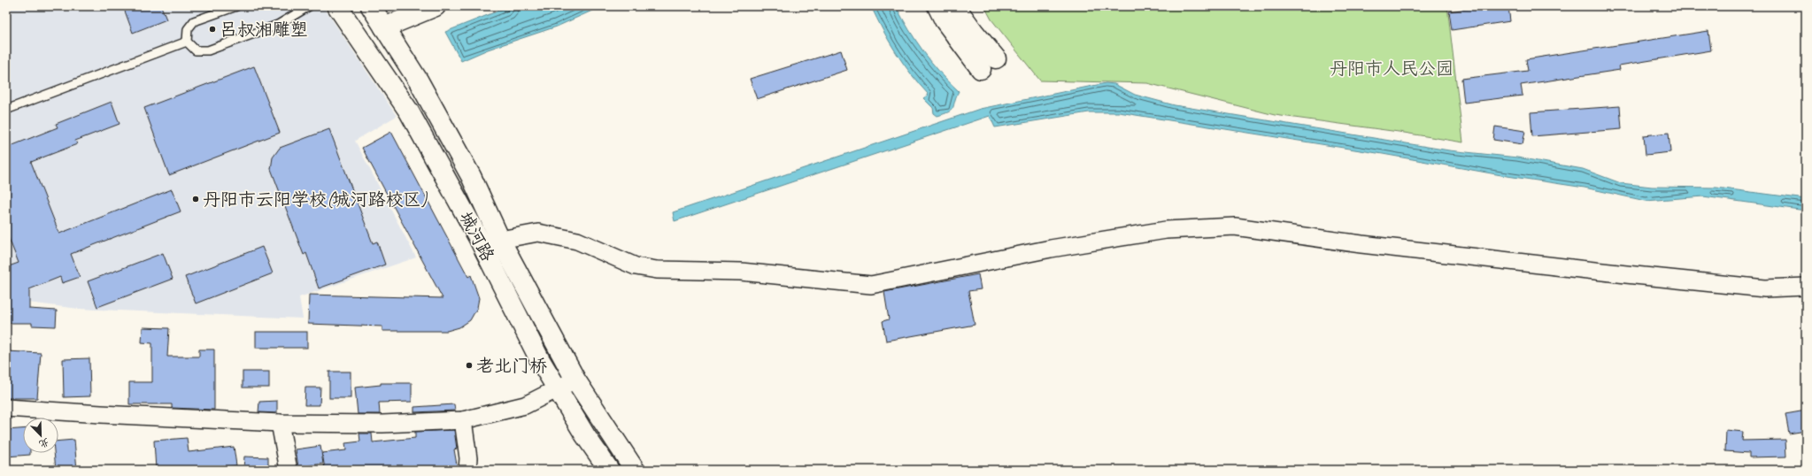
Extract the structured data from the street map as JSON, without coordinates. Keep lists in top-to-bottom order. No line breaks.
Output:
{"streets":{"main road":["城河路"]},"parks":["丹阳市人民公园"],"places":["吕叔湘雕塑","丹阳市云阳学校(城河路校区)","老北门桥"],"north":"bottom right"}
